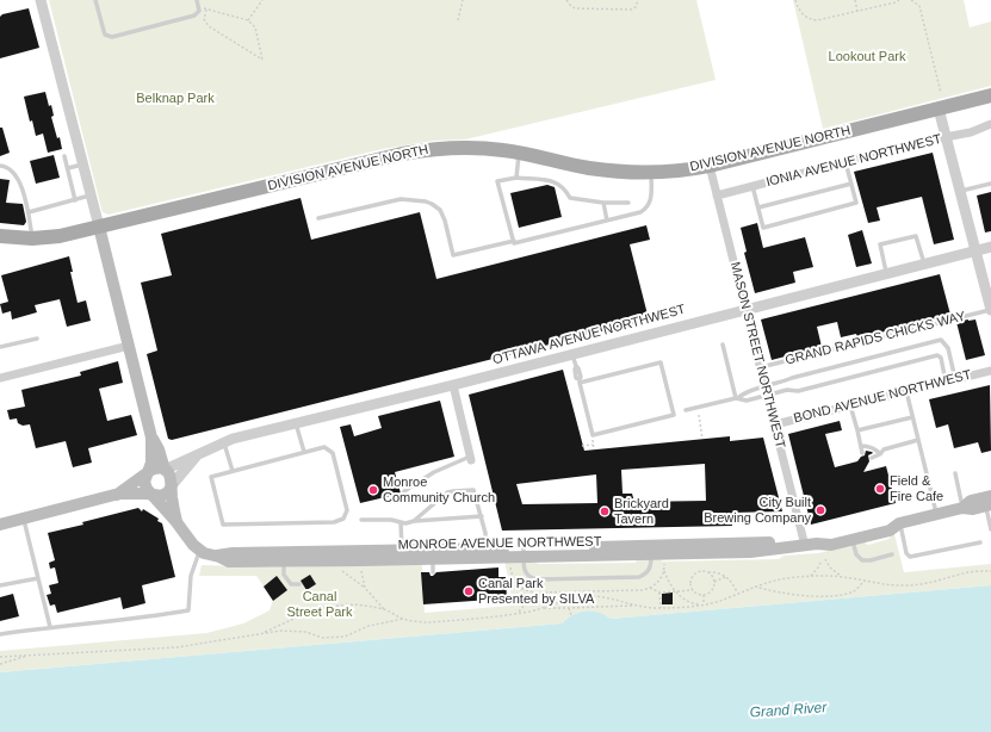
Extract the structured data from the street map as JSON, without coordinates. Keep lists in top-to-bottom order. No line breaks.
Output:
{"streets":{"main road":["DIVISION AVENUE NORTH","OTTAWA AVENUE NORTHWEST","MONROE AVENUE NORTHWEST"],"street":["IONIA AVENUE NORTHWEST","MASON STREET NORTHWEST","BOND AVENUE NORTHWEST"],"lane":["GRAND RAPIDS CHICKS WAY"]},"crossings":[["DIVISION AVENUE NORTH","MASON STREET NORTHWEST"],["IONIA AVENUE NORTHWEST","MASON STREET NORTHWEST"],["OTTAWA AVENUE NORTHWEST","MASON STREET NORTHWEST"],["GRAND RAPIDS CHICKS WAY","MASON STREET NORTHWEST"],["MASON STREET NORTHWEST","BOND AVENUE NORTHWEST"],["MASON STREET NORTHWEST","MONROE AVENUE NORTHWEST"]],"water":["Grand River"],"parks":["Lookout Park","Belknap Park","Canal Street Park"],"places":["Field & Fire Cafe","Monroe Community Church","City Built Brewing Company","Brickyard Tavern","Canal Park Presented by SILVA"]}
